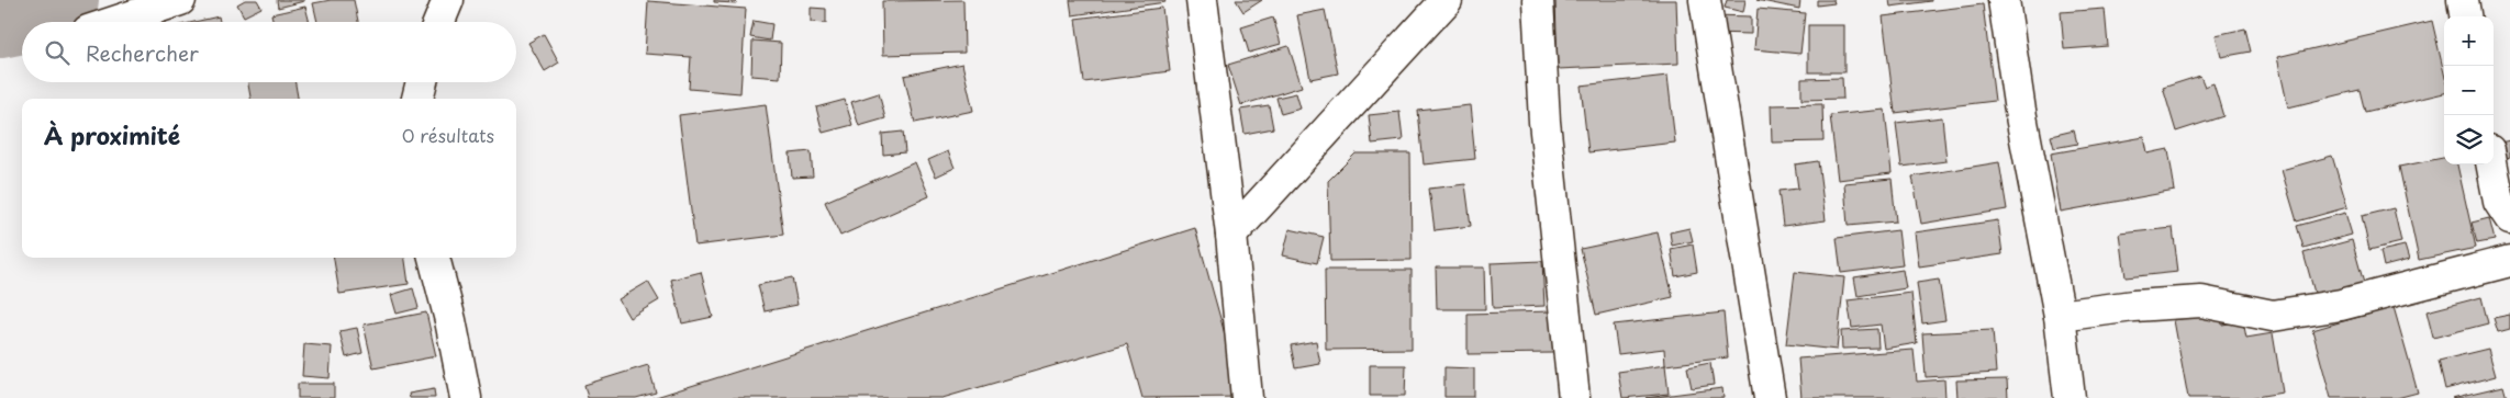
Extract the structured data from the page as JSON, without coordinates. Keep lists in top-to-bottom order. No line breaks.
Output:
{"page":{"map_buttons":["+","−"],"search":"Rechercher","heading":["À proximité","0 résultats"]}}
